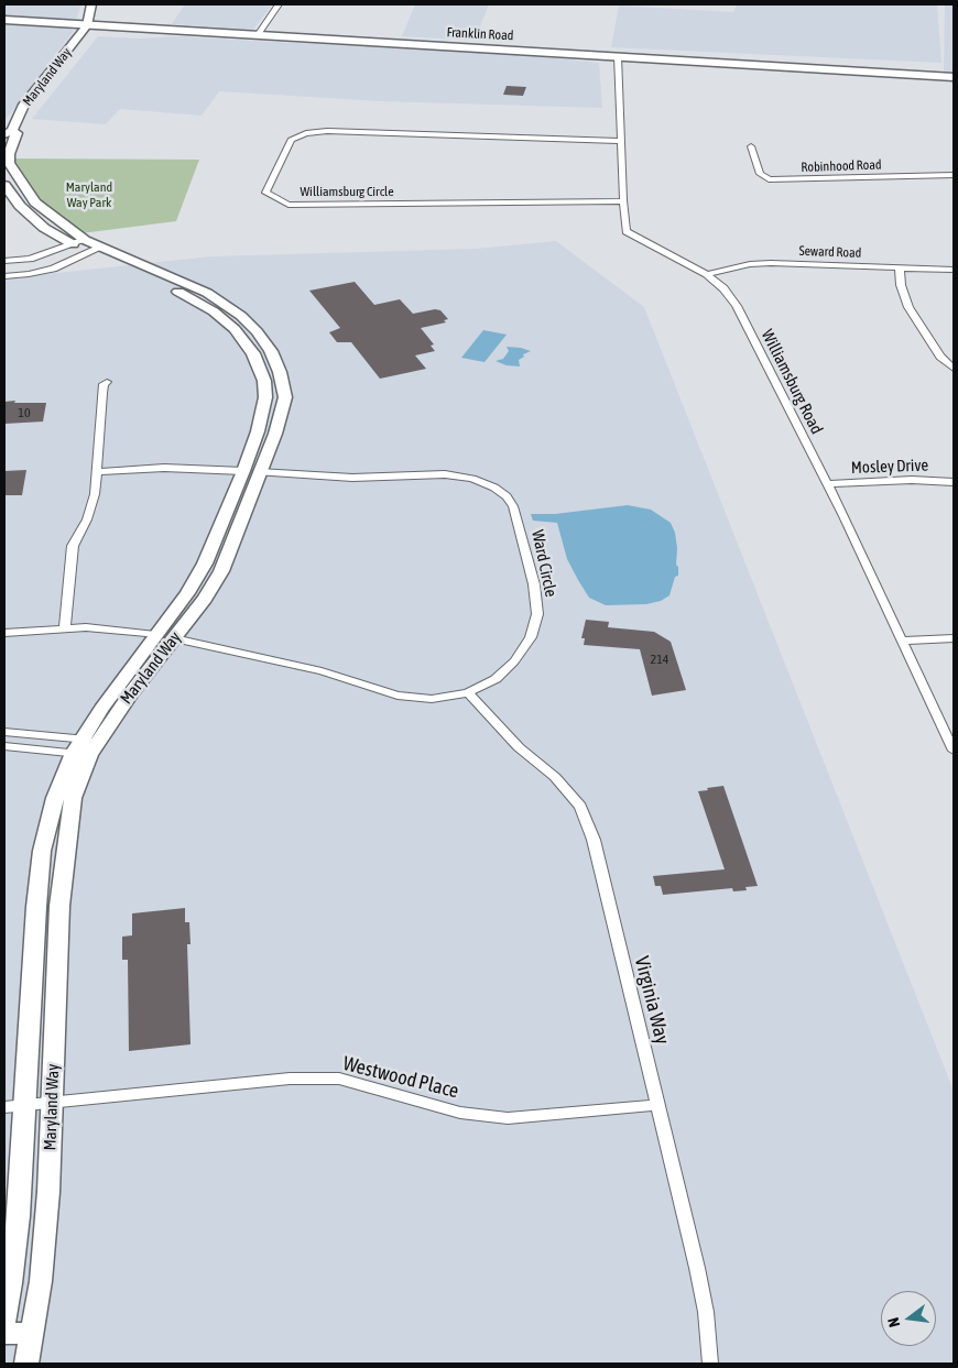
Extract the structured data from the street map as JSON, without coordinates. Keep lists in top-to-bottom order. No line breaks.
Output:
{"streets":{"main road":["Franklin Road","Maryland Way"],"street":["Robinhood Road","Williamsburg Circle","Seward Road","Williamsburg Road","Mosley Drive","Ward Circle","Virginia Way","Westwood Place"]},"crossings":[["Franklin Road","Maryland Way"],["Franklin Road","Williamsburg Road"],["Maryland Way","Ward Circle"],["Maryland Way","Westwood Place"],["Williamsburg Circle","Williamsburg Road"],["Seward Road","Williamsburg Road"],["Williamsburg Road","Mosley Drive"],["Ward Circle","Virginia Way"],["Virginia Way","Westwood Place"]],"parks":["Maryland Way Park"],"house_numbers":["10","214"],"north":"left"}
